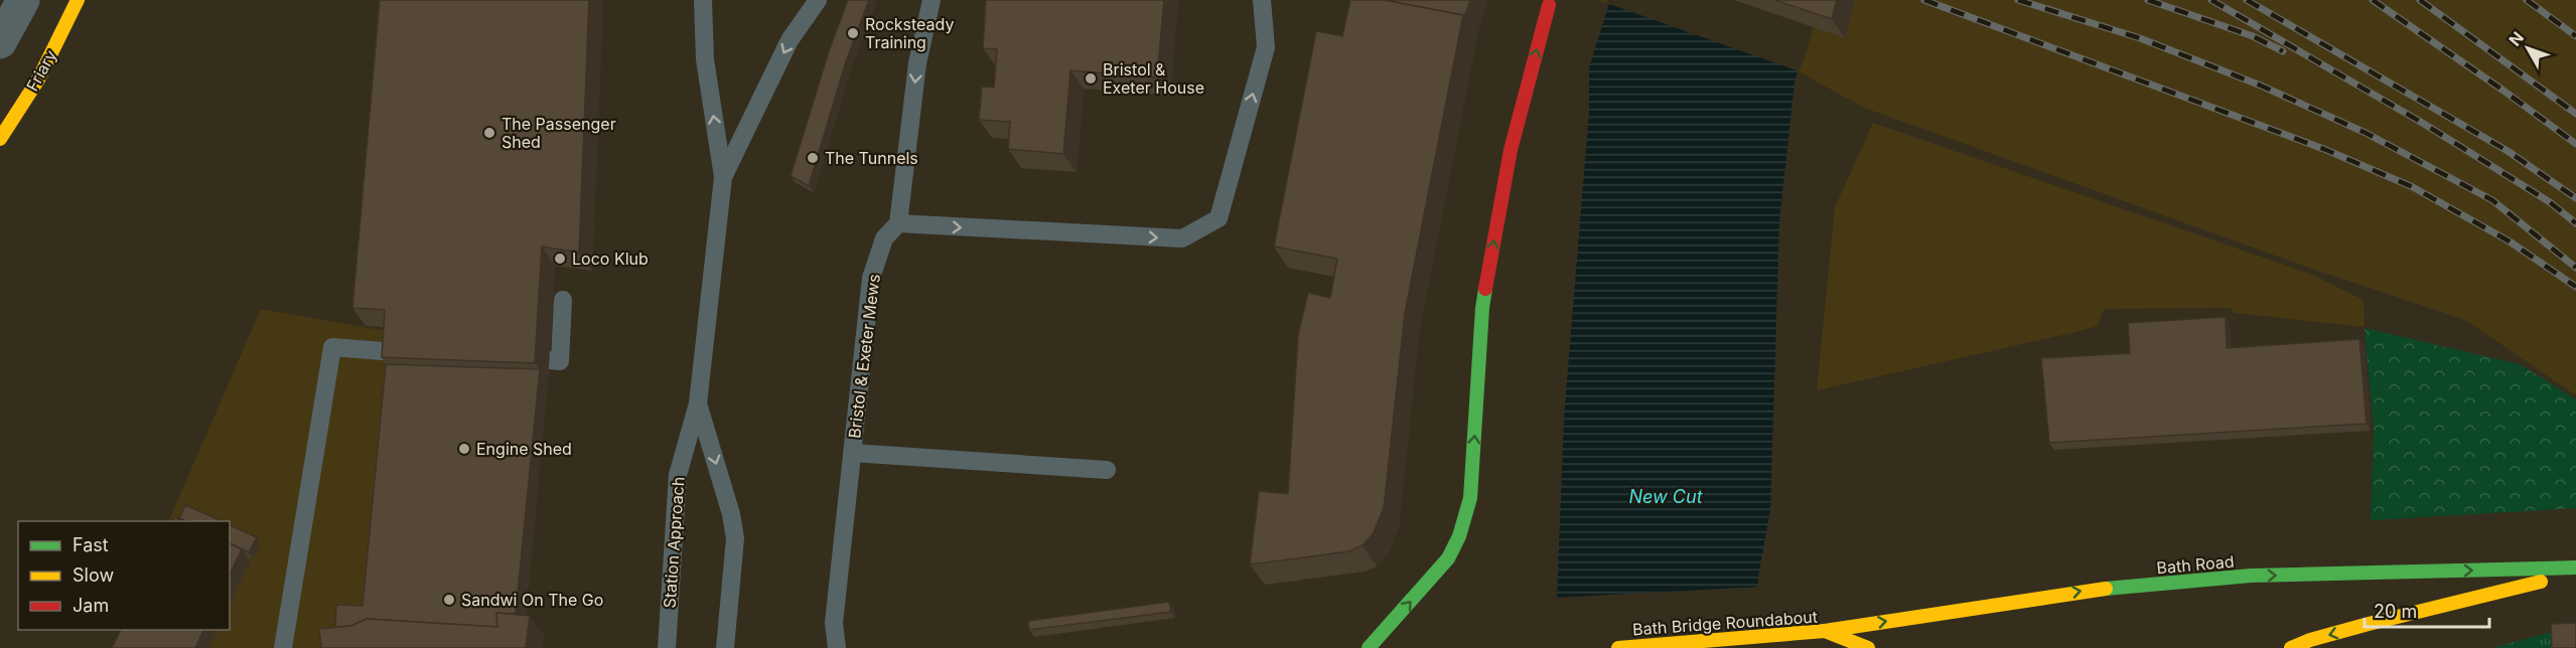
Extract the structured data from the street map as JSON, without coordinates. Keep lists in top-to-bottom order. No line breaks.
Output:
{"streets":{"main road":["Friary","Bath Road","Bath Bridge Roundabout"],"lane":["Bristol & Exeter Mews","Station Approach"]},"crossings":[["Bath Road","Bath Bridge Roundabout"]],"water":["New Cut"],"places":["Rocksteady Training","Bristol & Exeter House","The Passenger Shed","The Tunnels","Loco Klub","Engine Shed","Sandwi On The Go"],"legend":["Fast","Slow","Jam"],"scale_bar":"20 m","north":"top left"}
